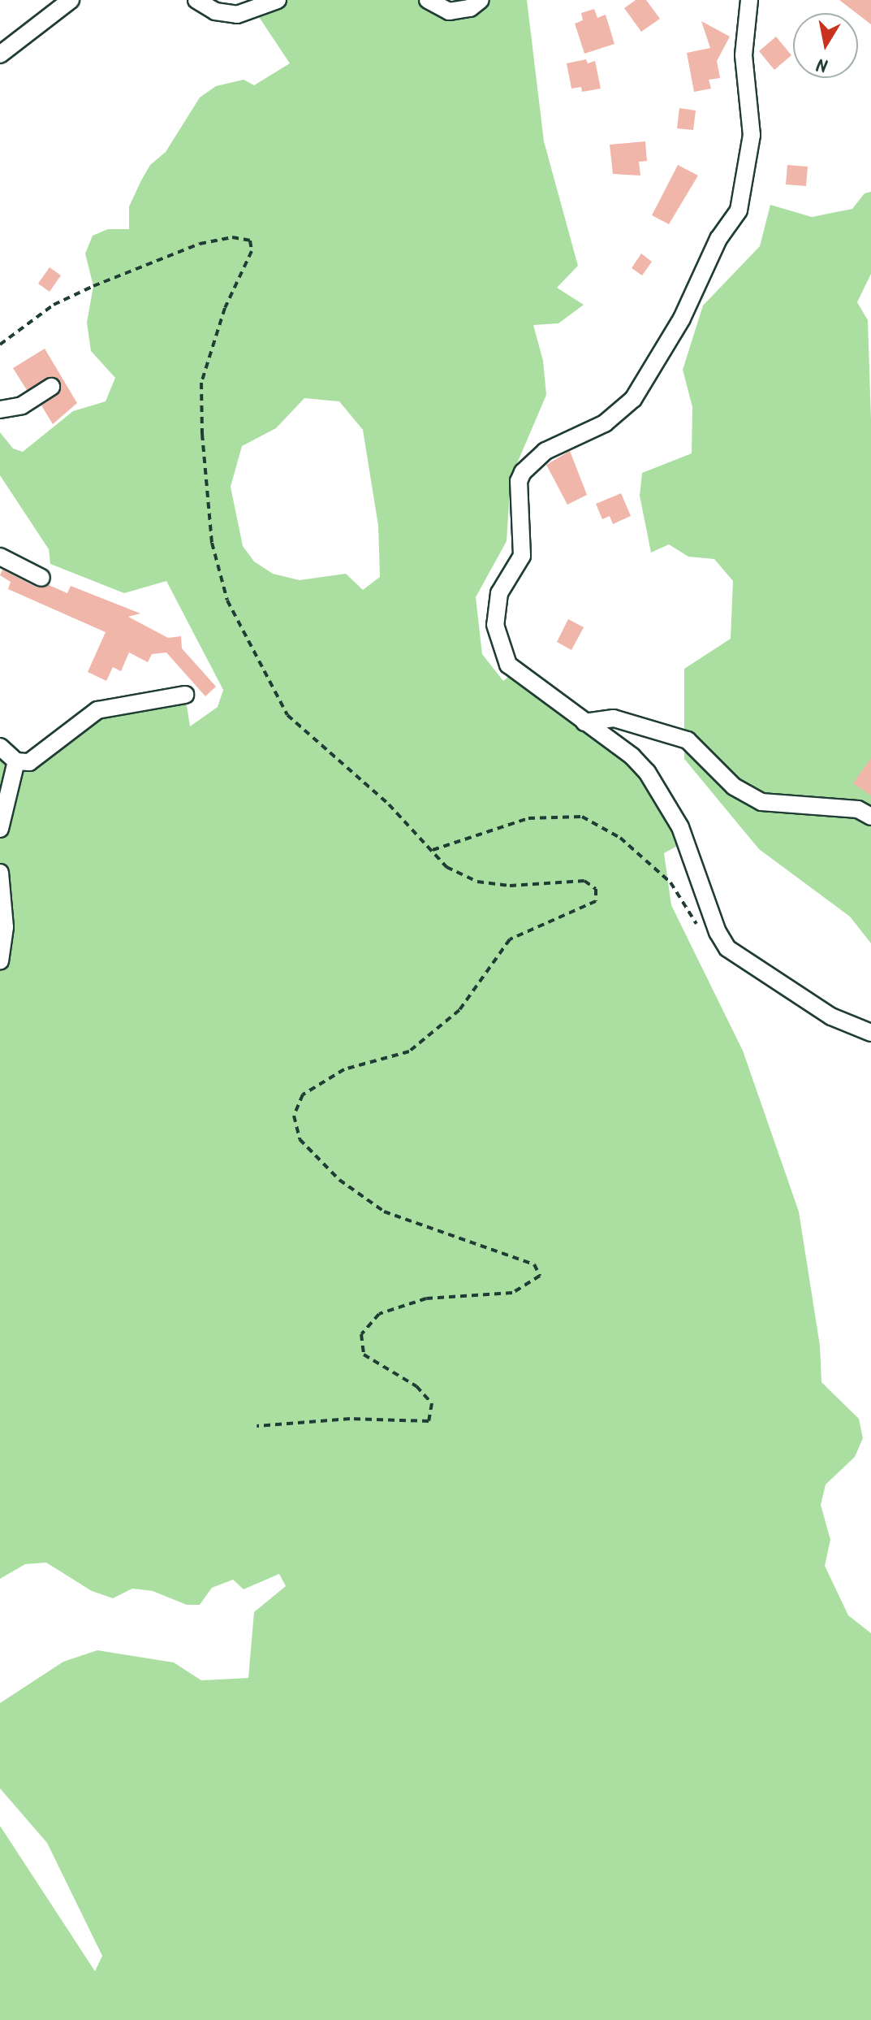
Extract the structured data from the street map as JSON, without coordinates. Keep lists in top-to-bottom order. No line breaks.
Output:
{"north":"bottom"}
